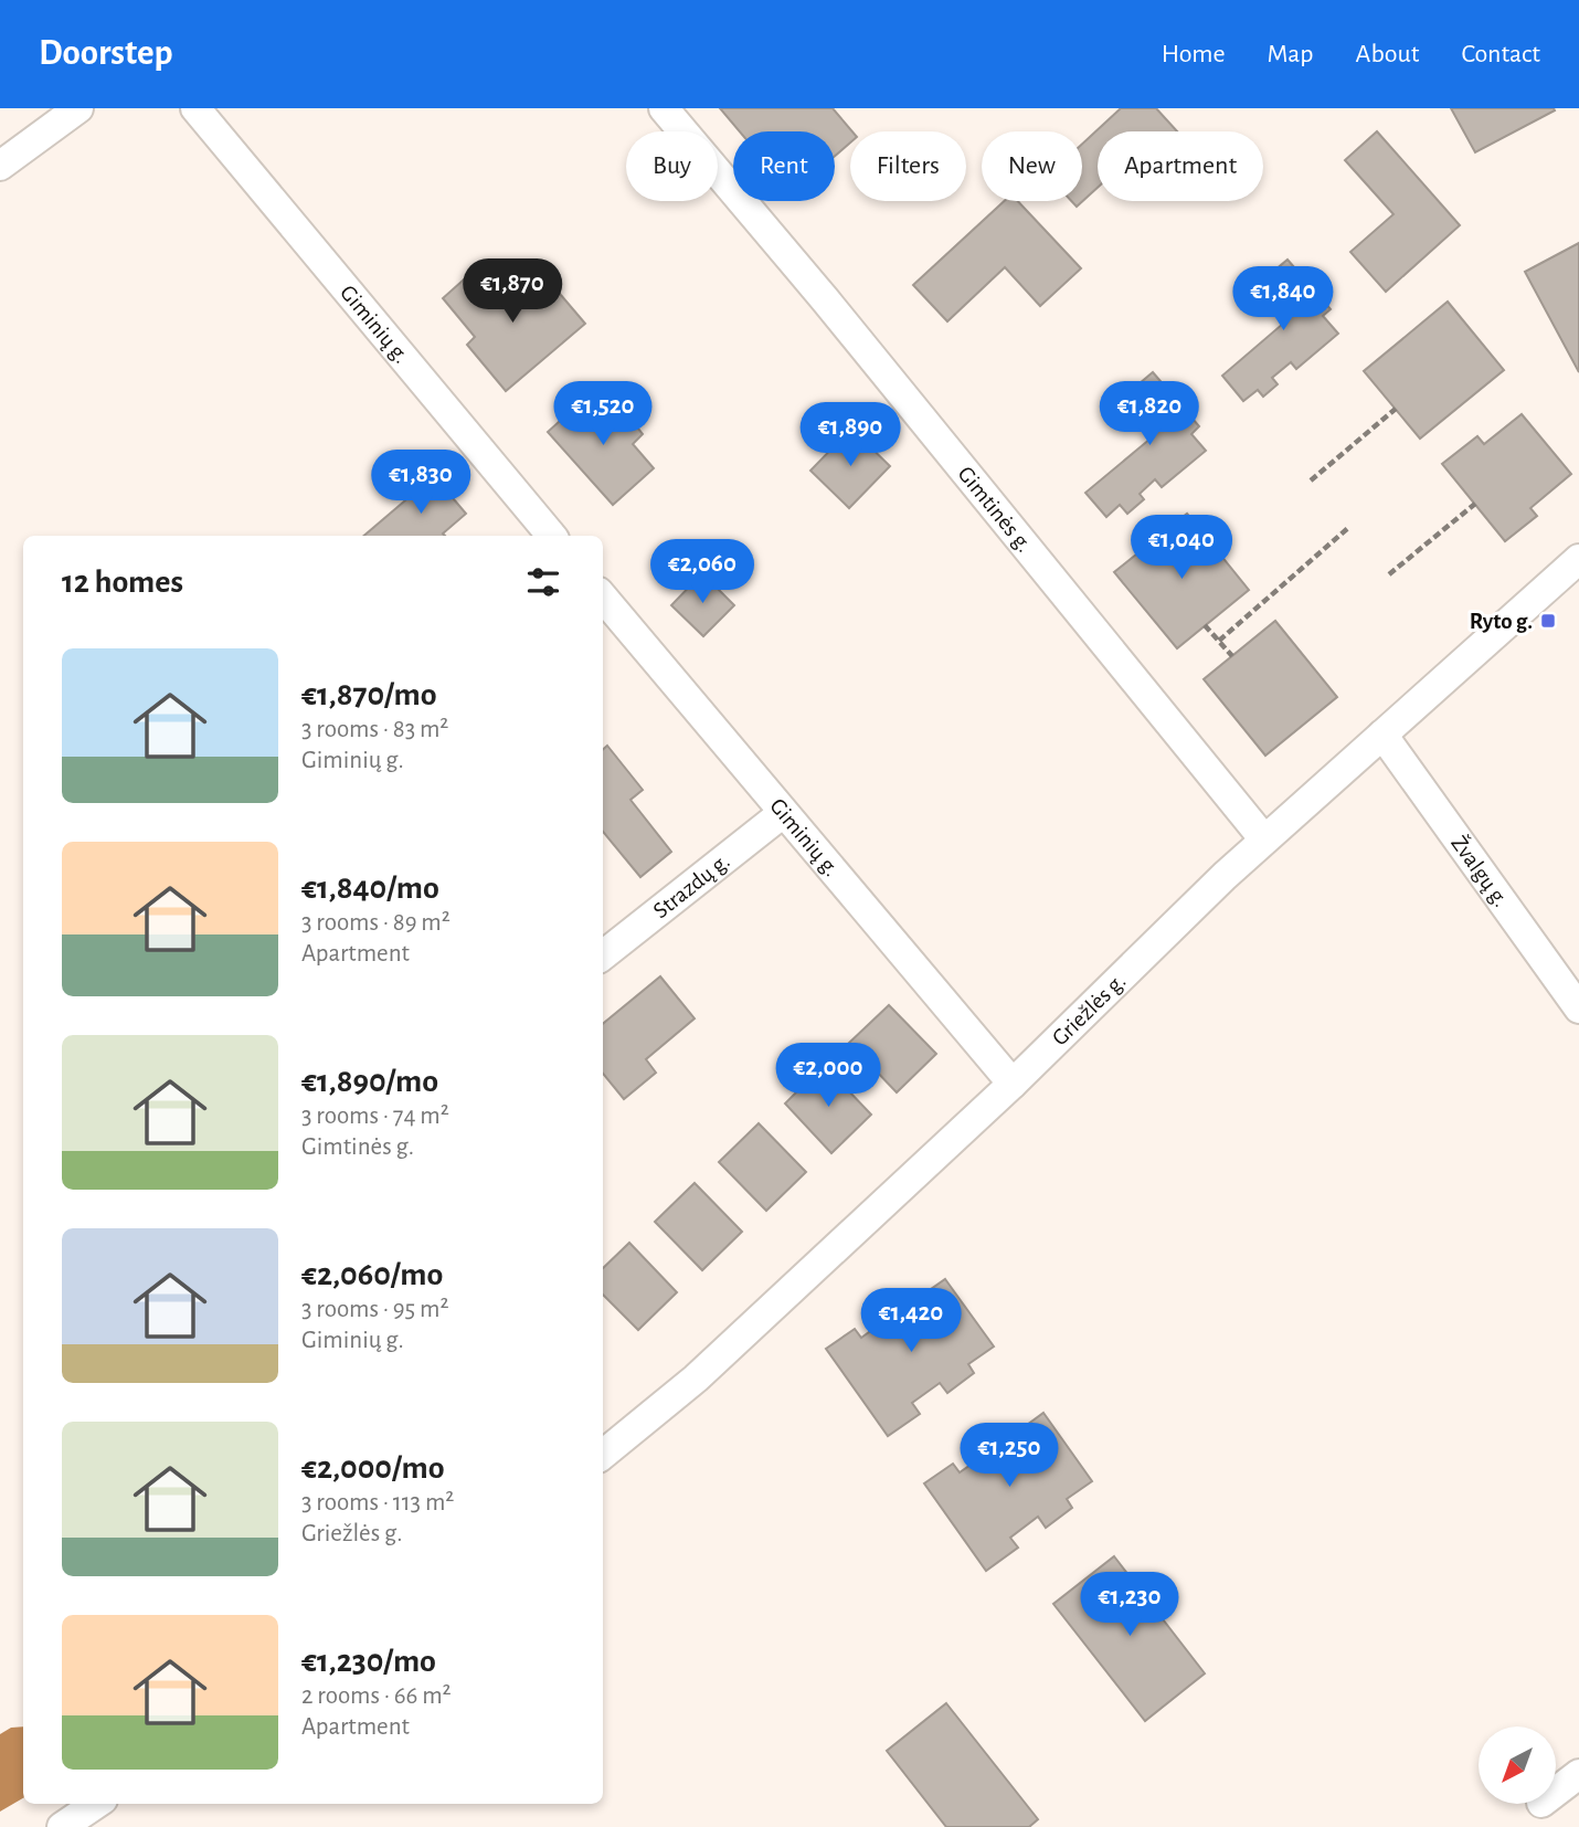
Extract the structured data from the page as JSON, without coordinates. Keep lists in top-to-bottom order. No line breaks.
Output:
{"streets":{"street":["Giminių g.","Gimtinės g.","Žvalgų g.","Strazdų g.","Griežlės g."]},"crossings":[["Giminių g.","Strazdų g."],["Giminių g.","Griežlės g."],["Gimtinės g.","Griežlės g."],["Žvalgų g.","Griežlės g."]],"places":{"transit":["Ryto g."]},"north":"bottom left","page":{"header":"Doorstep","nav":["Home","Map","About","Contact"],"chip":["Buy","Rent","Filters","New","Apartment"],"price":["€1,870","€1,840","€1,520","€1,820","€1,890","€1,830","€1,040","€2,060","€2,000","€1,420","€1,250","€1,230"],"heading":"12 homes","list":[{"name":"€1,870/mo","note":"3 rooms · 83 m² · Giminių g."},{"name":"€1,840/mo","note":"3 rooms · 89 m² · Apartment"},{"name":"€1,890/mo","note":"3 rooms · 74 m² · Gimtinės g."},{"name":"€2,060/mo","note":"3 rooms · 95 m² · Giminių g."},{"name":"€2,000/mo","note":"3 rooms · 113 m² · Griežlės g."},{"name":"€1,230/mo","note":"2 rooms · 66 m² · Apartment"}]}}
